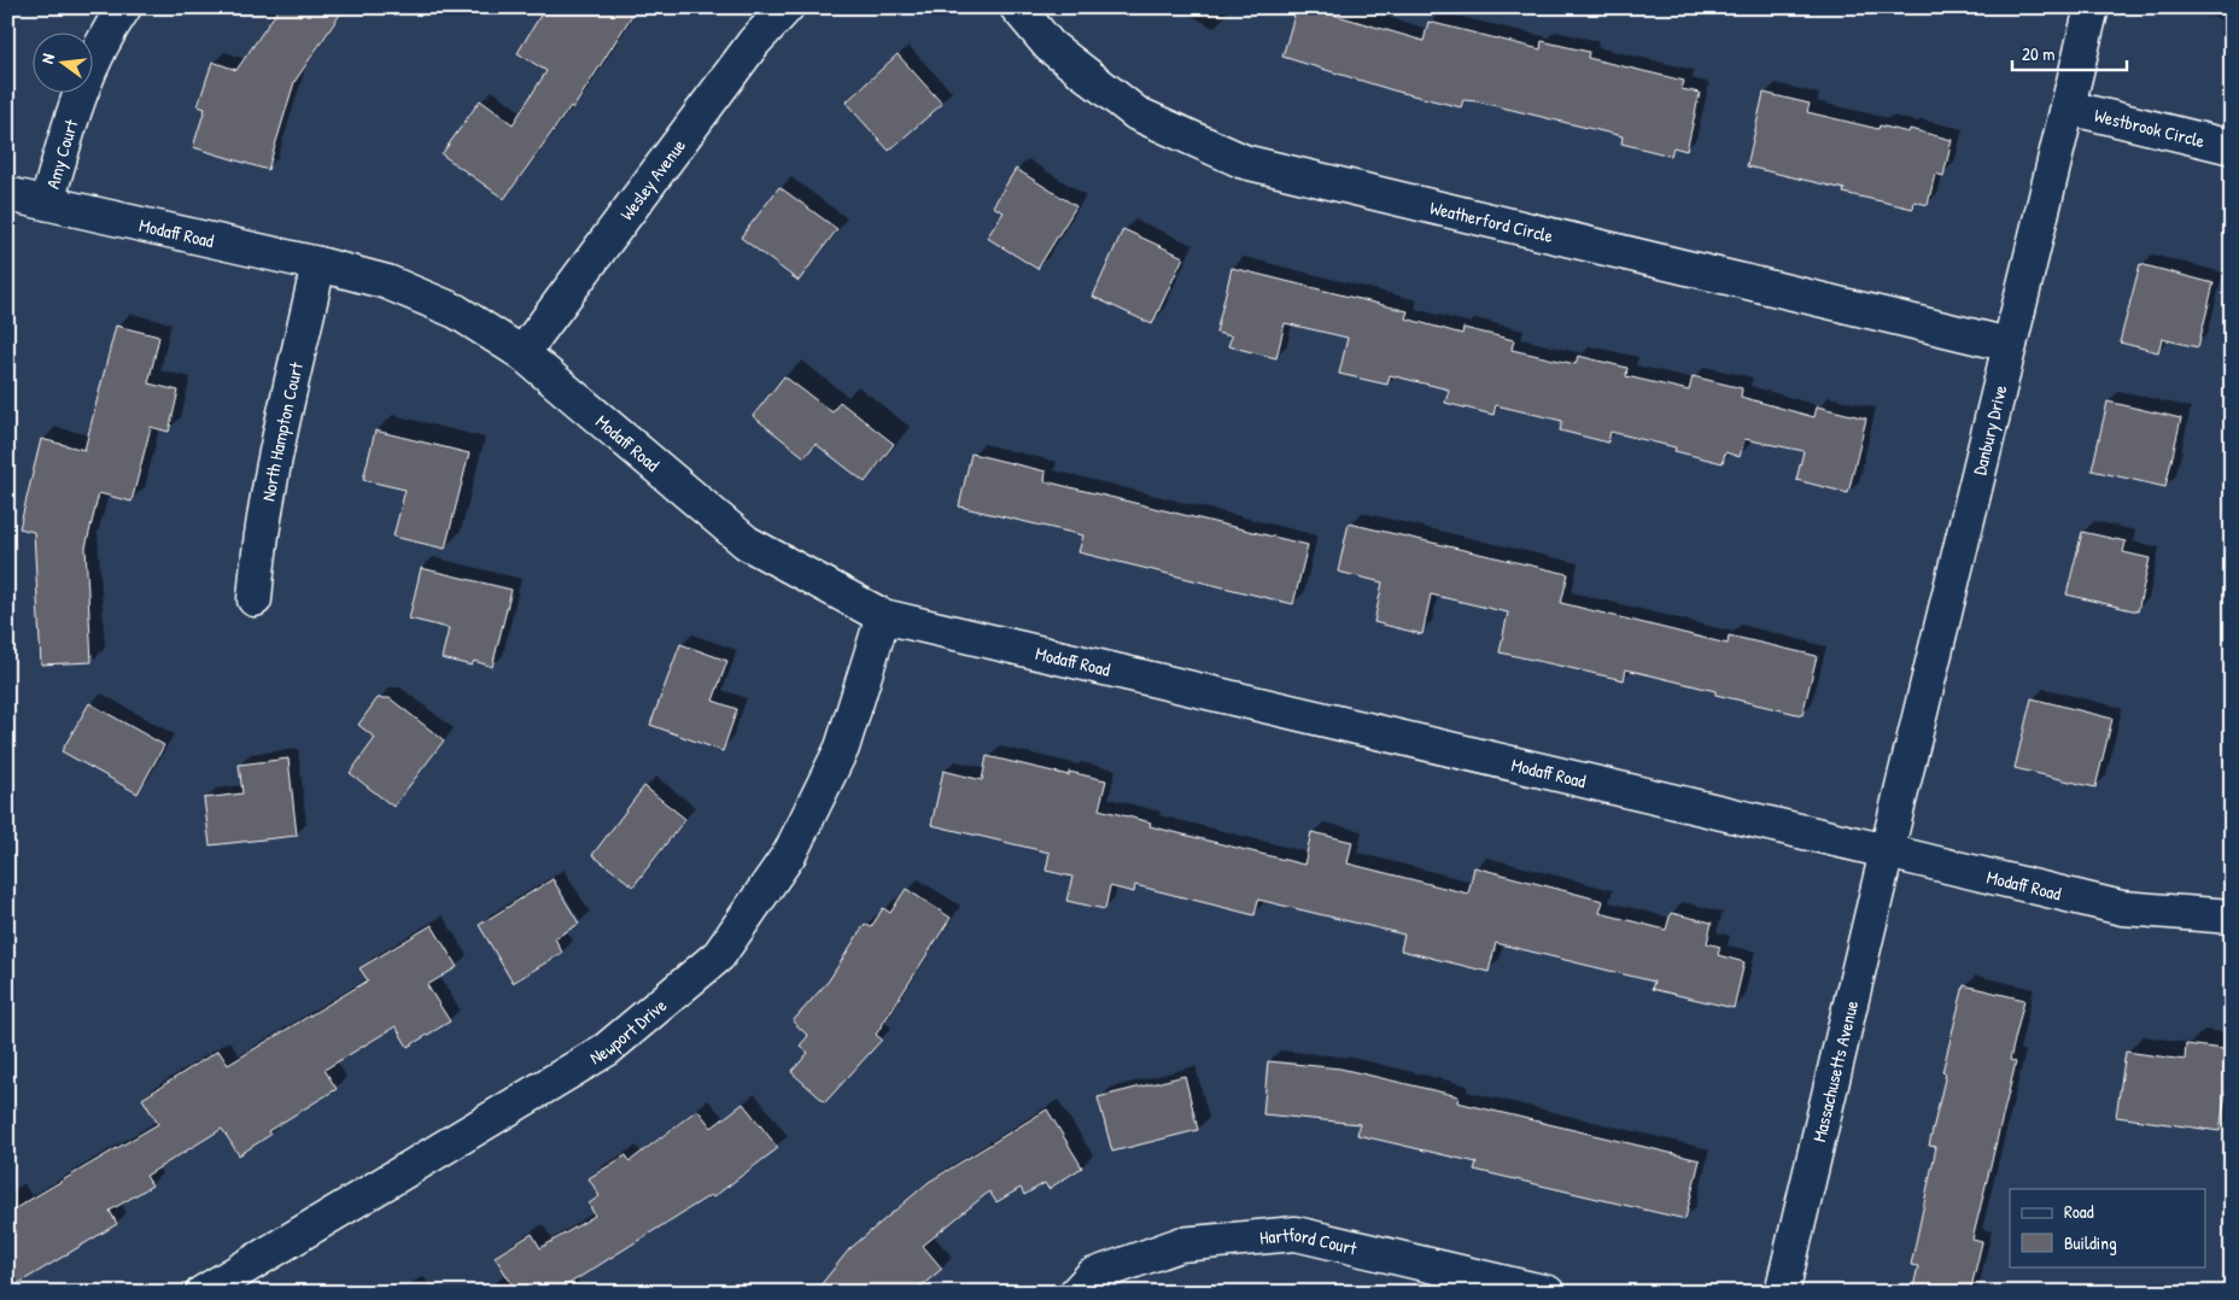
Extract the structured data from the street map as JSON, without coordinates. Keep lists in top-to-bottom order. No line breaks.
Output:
{"streets":{"street":["Westbrook Circle","Amy Court","Wesley Avenue","Weatherford Circle","Modaff Road","Danbury Drive","North Hampton Court","Newport Drive","Massachusetts Avenue","Hartford Court"]},"crossings":[["Westbrook Circle","Danbury Drive"],["Amy Court","Modaff Road"],["Wesley Avenue","Modaff Road"],["Weatherford Circle","Danbury Drive"],["Modaff Road","Danbury Drive"],["Modaff Road","North Hampton Court"],["Modaff Road","Newport Drive"],["Modaff Road","Massachusetts Avenue"],["Danbury Drive","Massachusetts Avenue"]],"legend":["Road","Building"],"scale_bar":"20 m","north":"left"}
